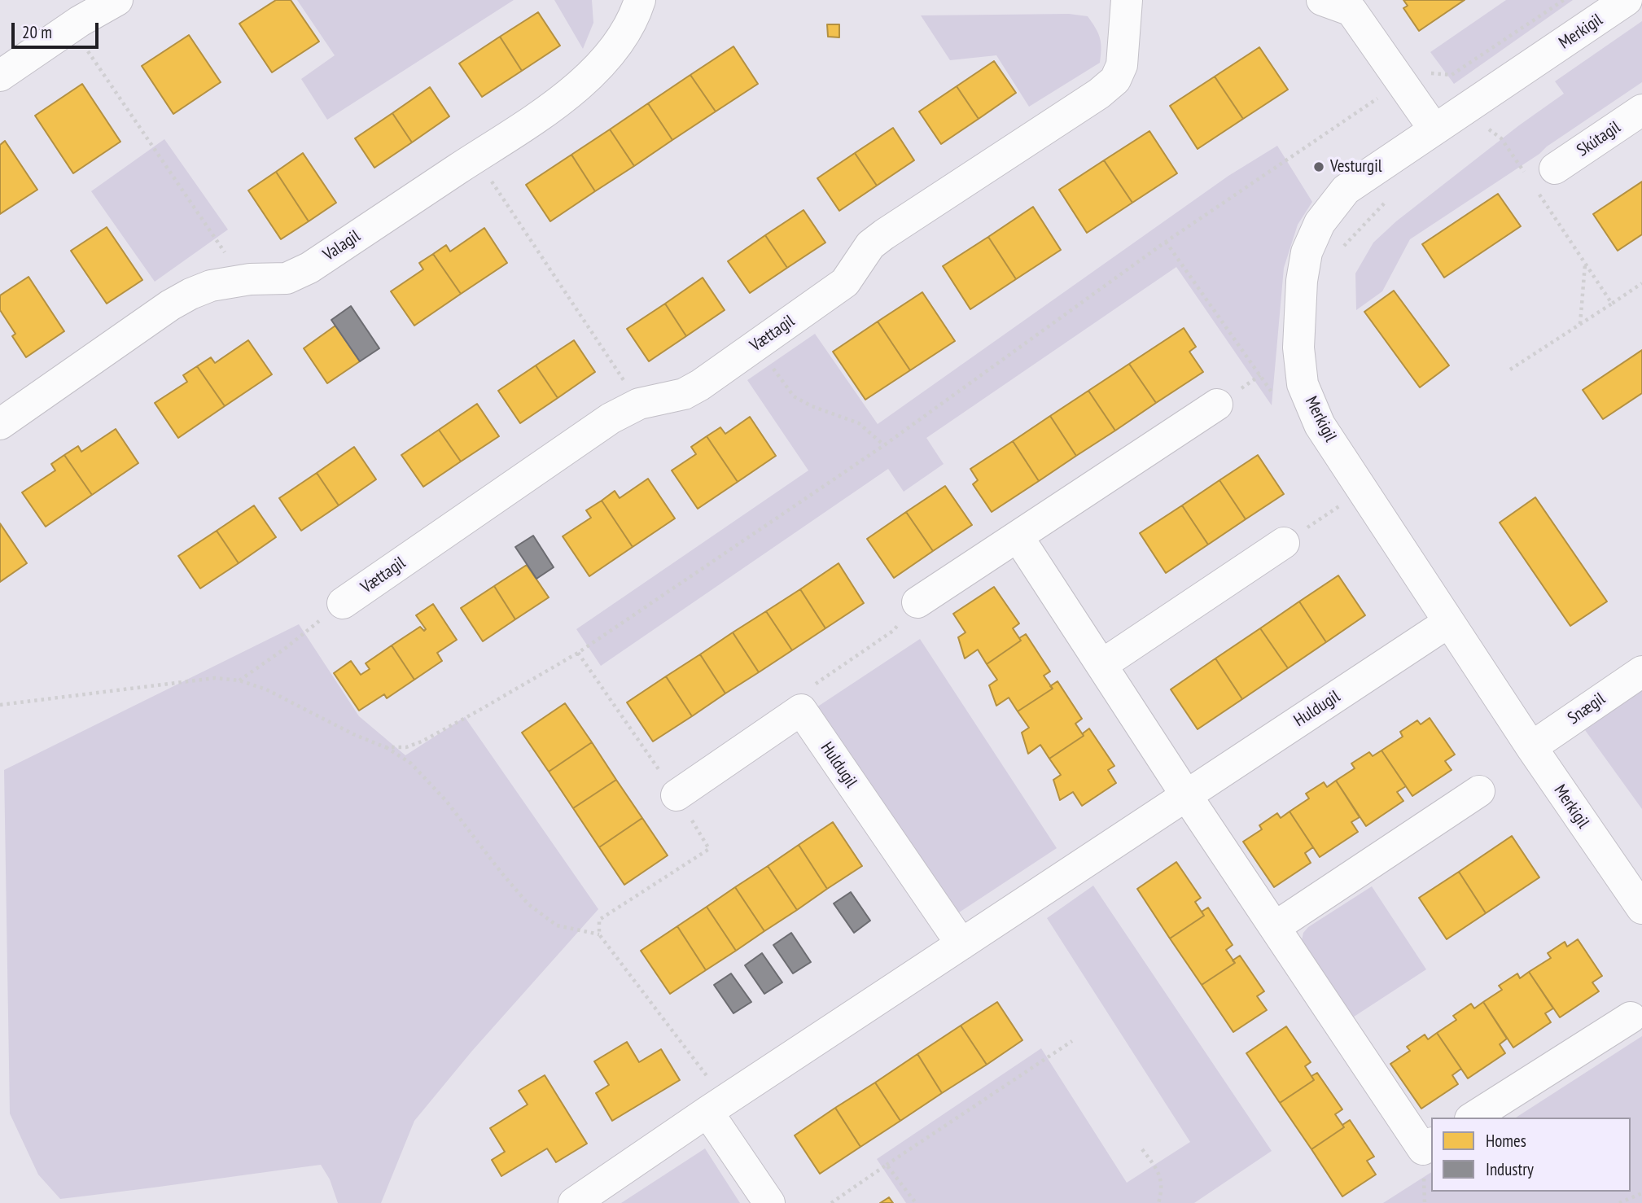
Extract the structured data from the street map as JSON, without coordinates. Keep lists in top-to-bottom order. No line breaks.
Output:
{"streets":{"street":["Merkigil","Skútagil","Valagil","Vættagil","Huldugil","Snægil"]},"crossings":[["Merkigil","Huldugil"],["Merkigil","Snægil"]],"places":["Vesturgil"],"legend":["Homes","Industry"],"scale_bar":"20 m"}
